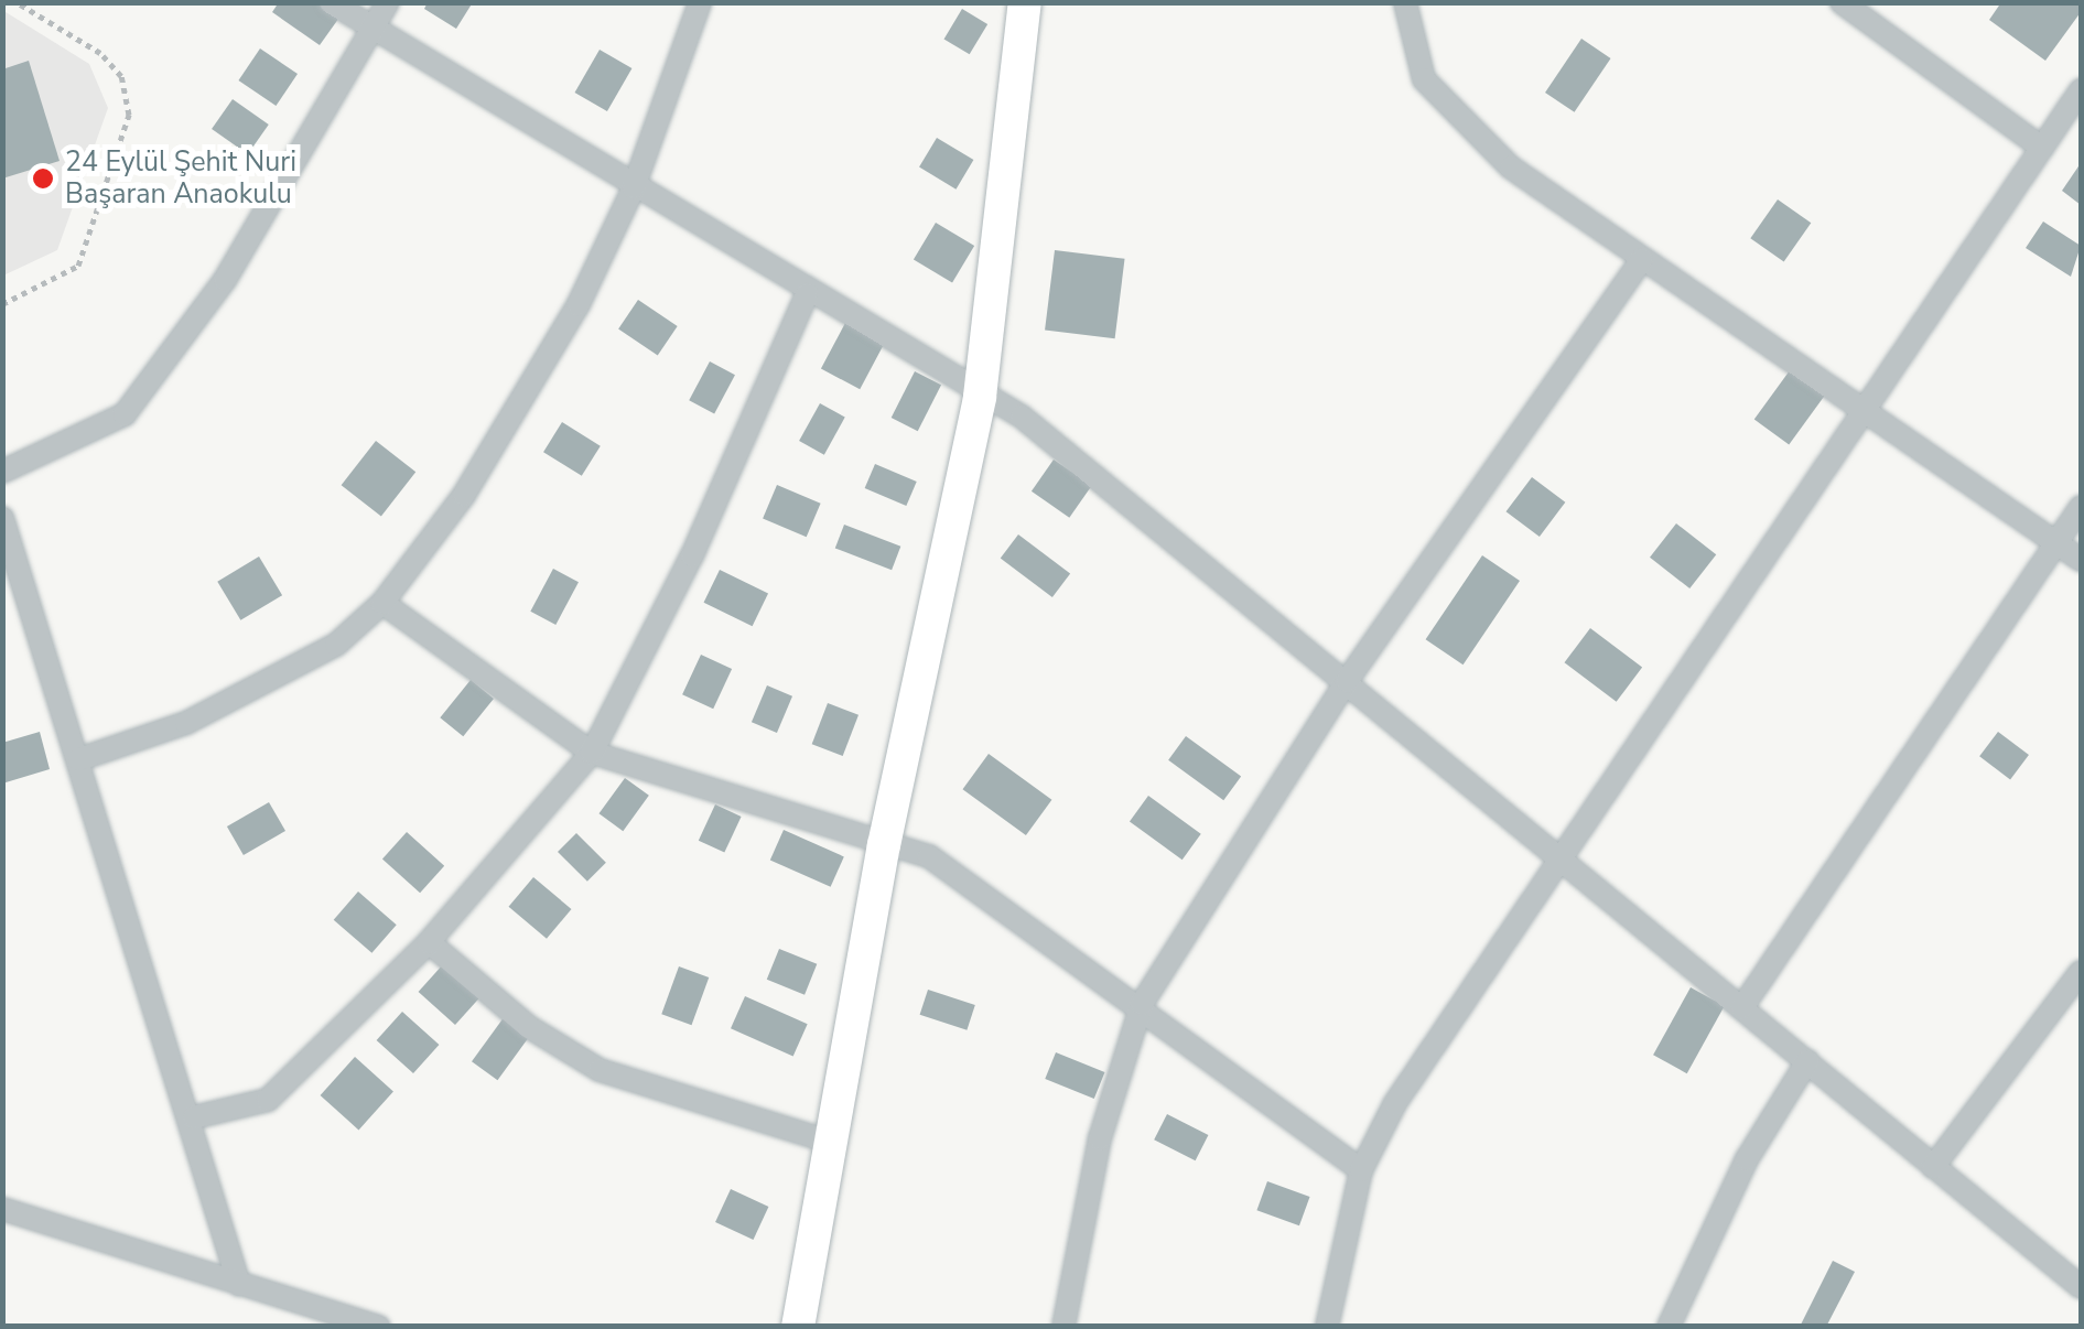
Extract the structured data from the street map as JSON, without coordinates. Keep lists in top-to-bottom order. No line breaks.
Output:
{"places":["24 Eylül Şehit Nuri Başaran Anaokulu"]}
